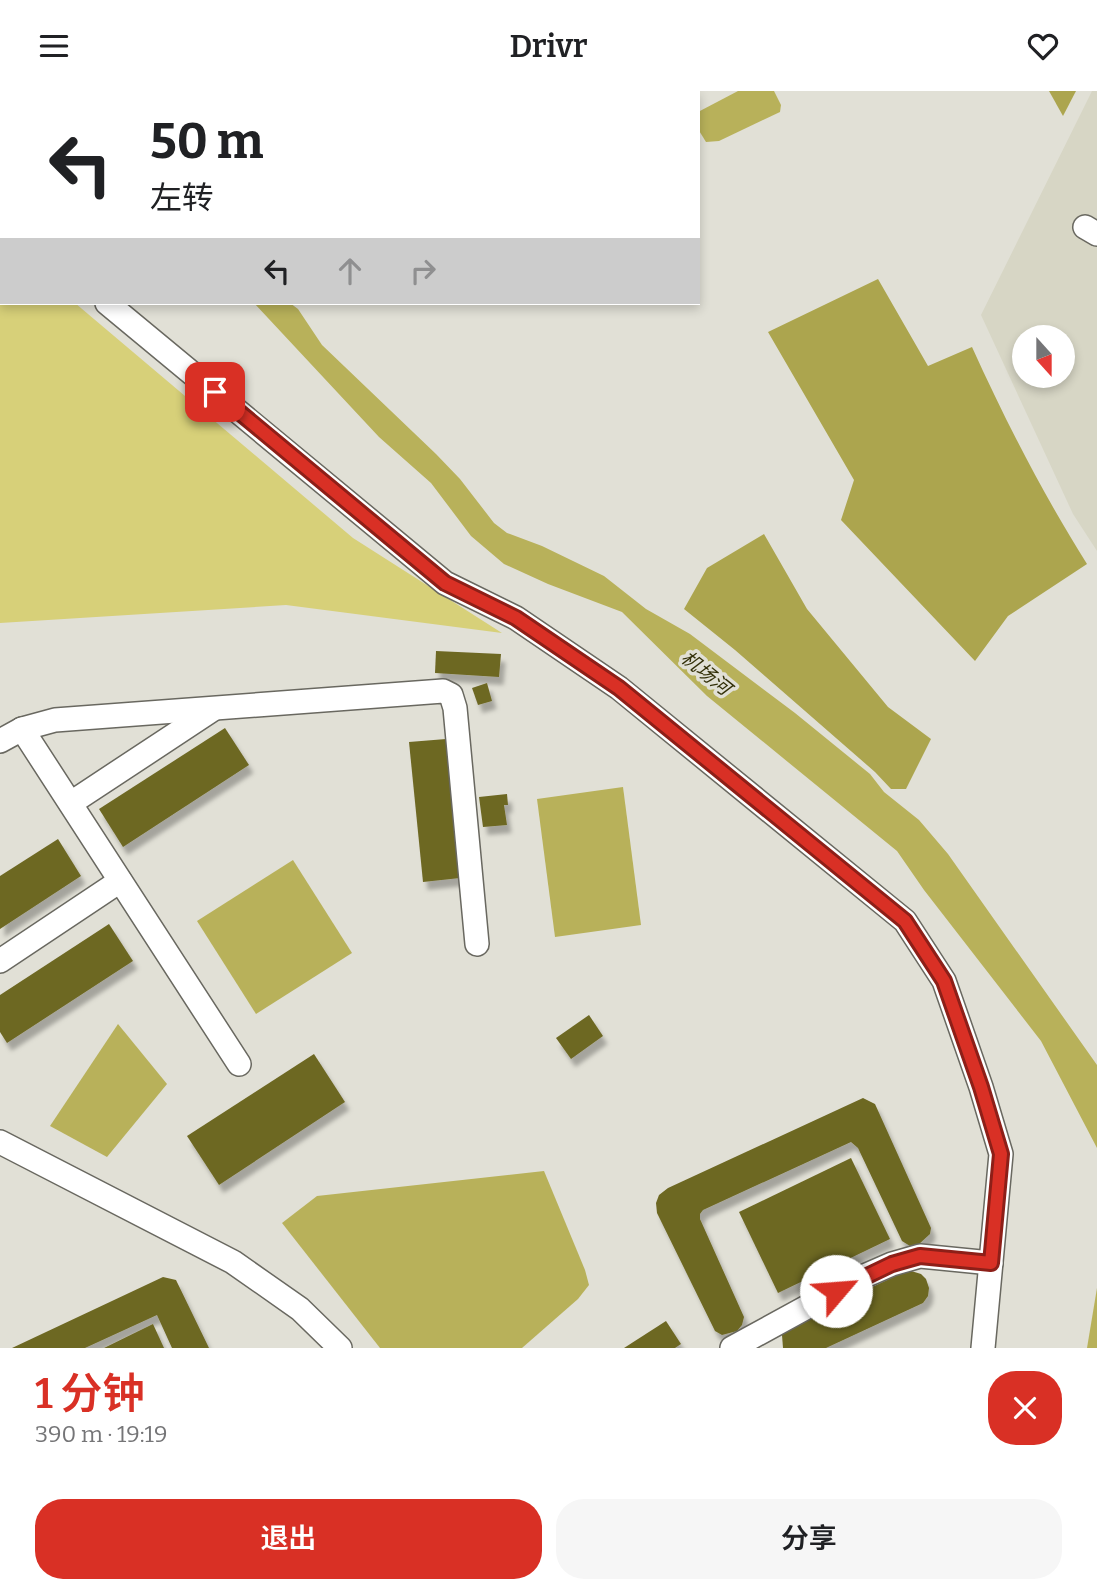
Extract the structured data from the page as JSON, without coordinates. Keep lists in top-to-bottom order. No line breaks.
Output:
{"water":["机场河"],"north":"bottom","page":{"header":"Drivr","turn":["50 m","左转"],"heading":["1 分钟","390 m · 19:19"],"buttons":["退出","分享"]}}
